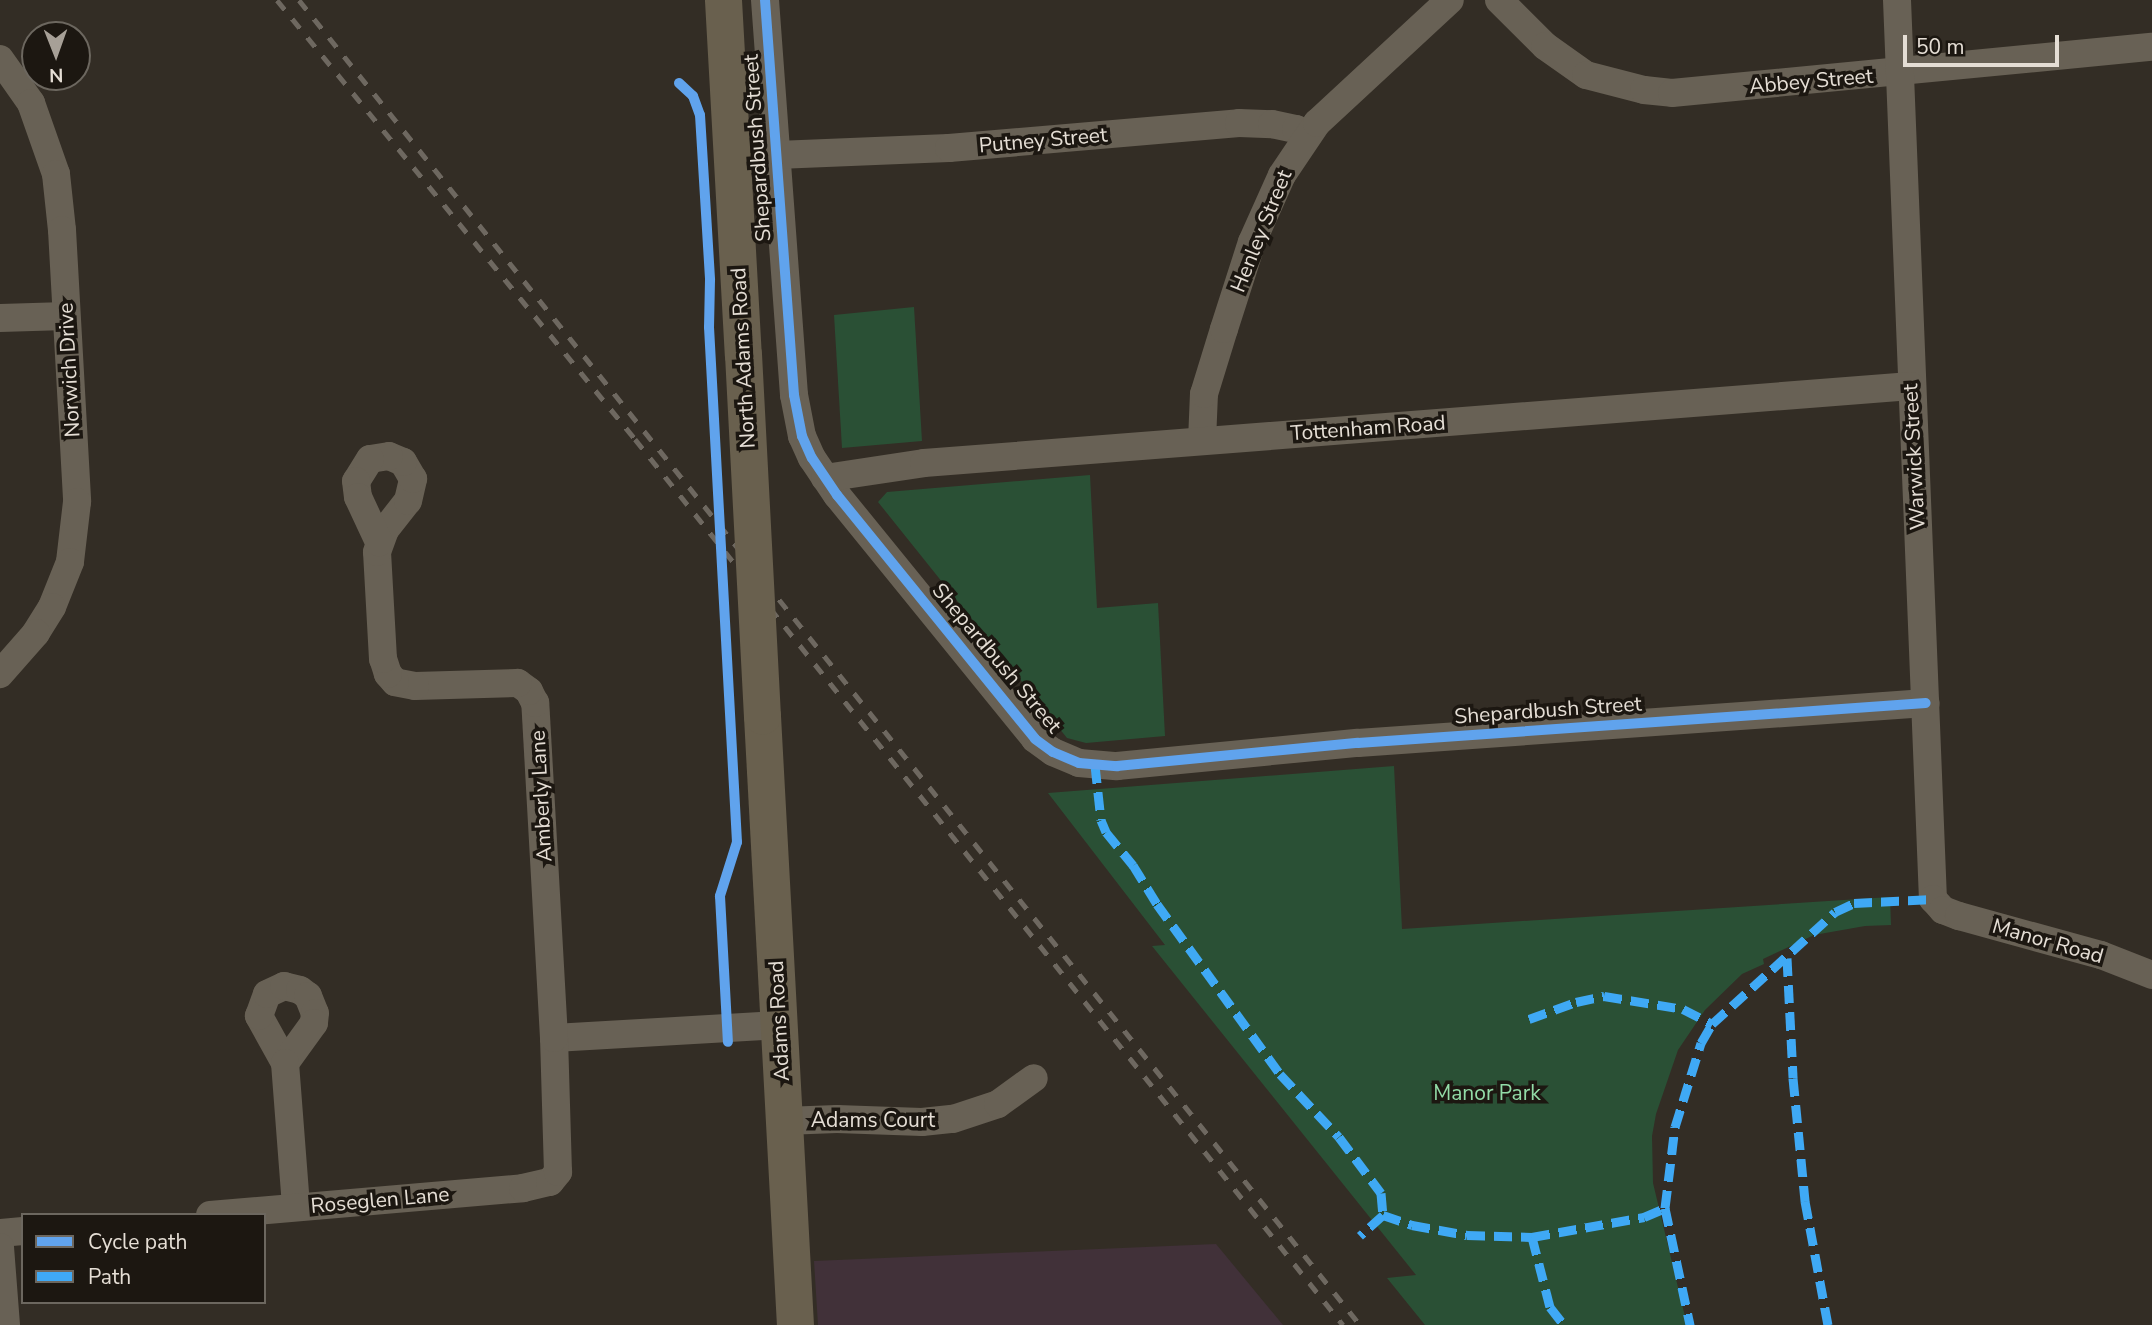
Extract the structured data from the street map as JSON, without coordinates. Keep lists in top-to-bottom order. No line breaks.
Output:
{"streets":{"main road":["North Adams Road","Adams Road"],"street":["Abbey Street","Putney Street","Shepardbush Street","Henley Street","Norwich Drive","Tottenham Road","Warwick Street","Amberly Lane","Manor Road","Adams Court","Roseglen Lane"]},"crossings":[["Abbey Street","Warwick Street"],["Putney Street","Shepardbush Street"],["Putney Street","Henley Street"],["Shepardbush Street","Tottenham Road"],["Shepardbush Street","Warwick Street"],["Henley Street","Tottenham Road"],["North Adams Road","Adams Road"],["Tottenham Road","Warwick Street"],["Warwick Street","Manor Road"],["Amberly Lane","Roseglen Lane"],["Adams Road","Adams Court"]],"parks":["Manor Park"],"legend":["Cycle path","Path"],"scale_bar":"50 m","north":"bottom"}
